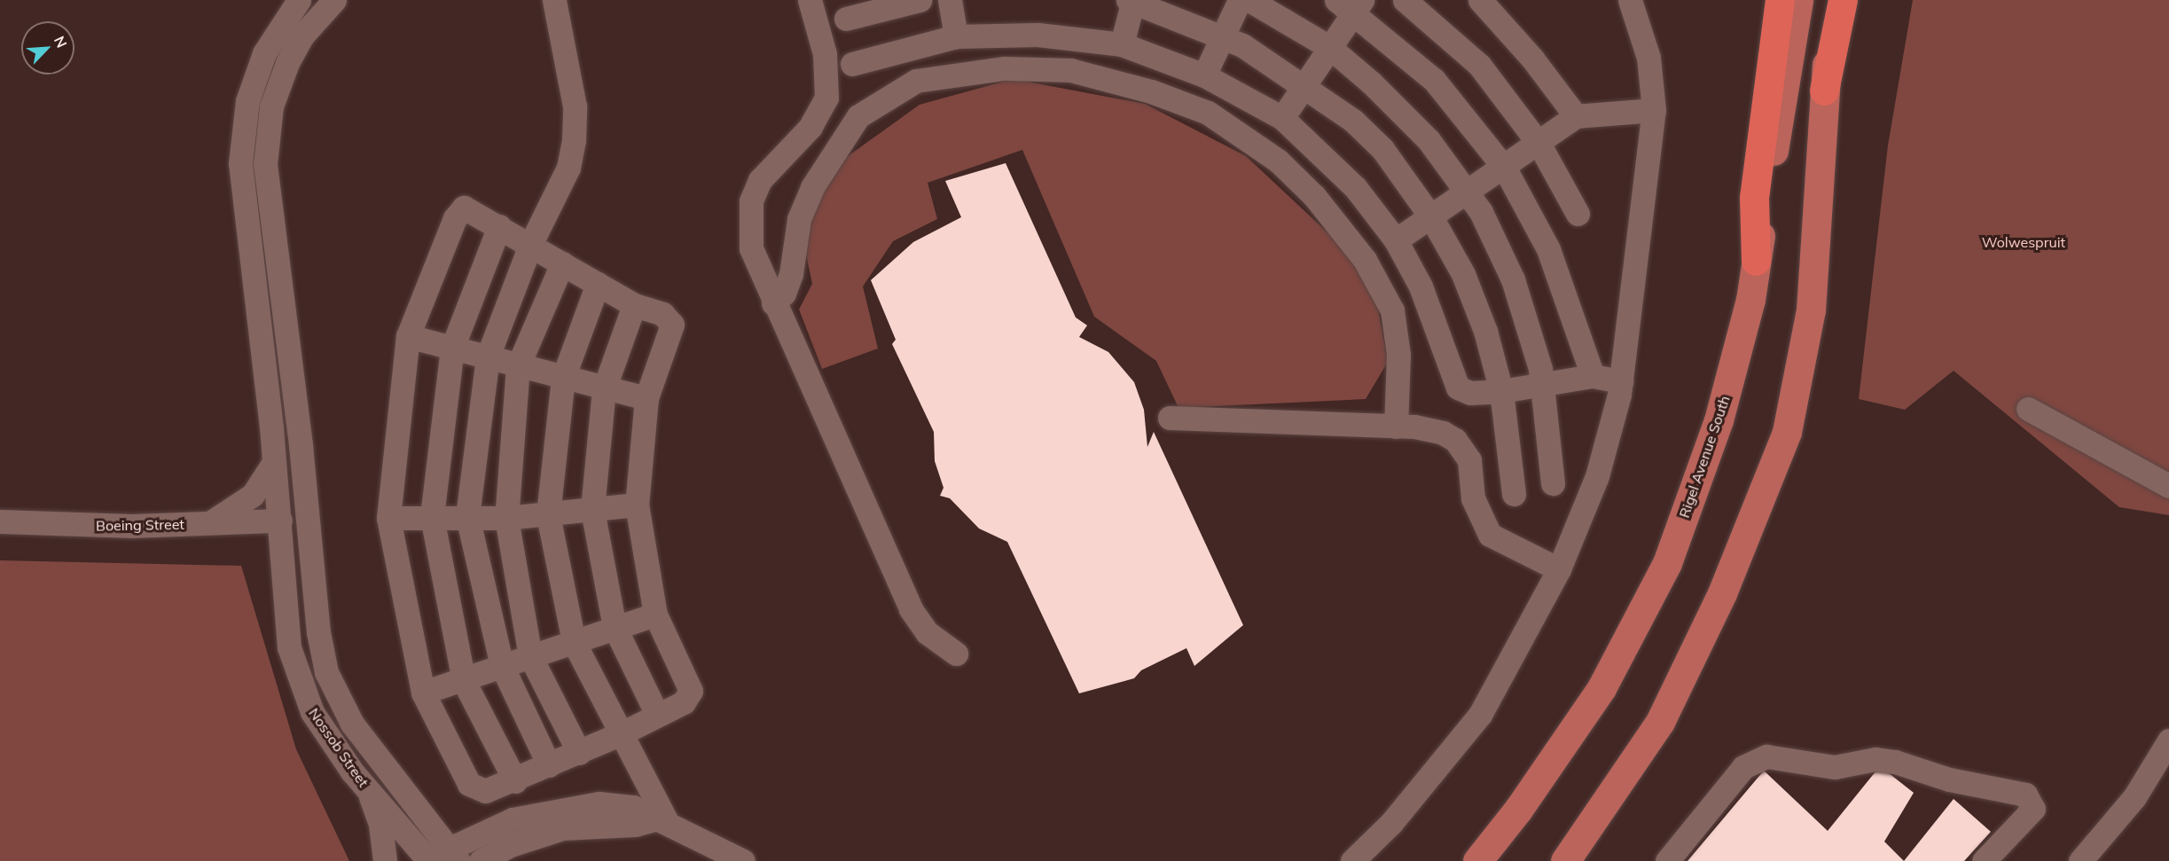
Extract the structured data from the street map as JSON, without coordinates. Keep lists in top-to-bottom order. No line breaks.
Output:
{"streets":{"main road":["Rigel Avenue South"],"street":["Boeing Street","Nossob Street"]},"crossings":[["Boeing Street","Nossob Street"]],"parks":["Wolwespruit"],"north":"top right"}
